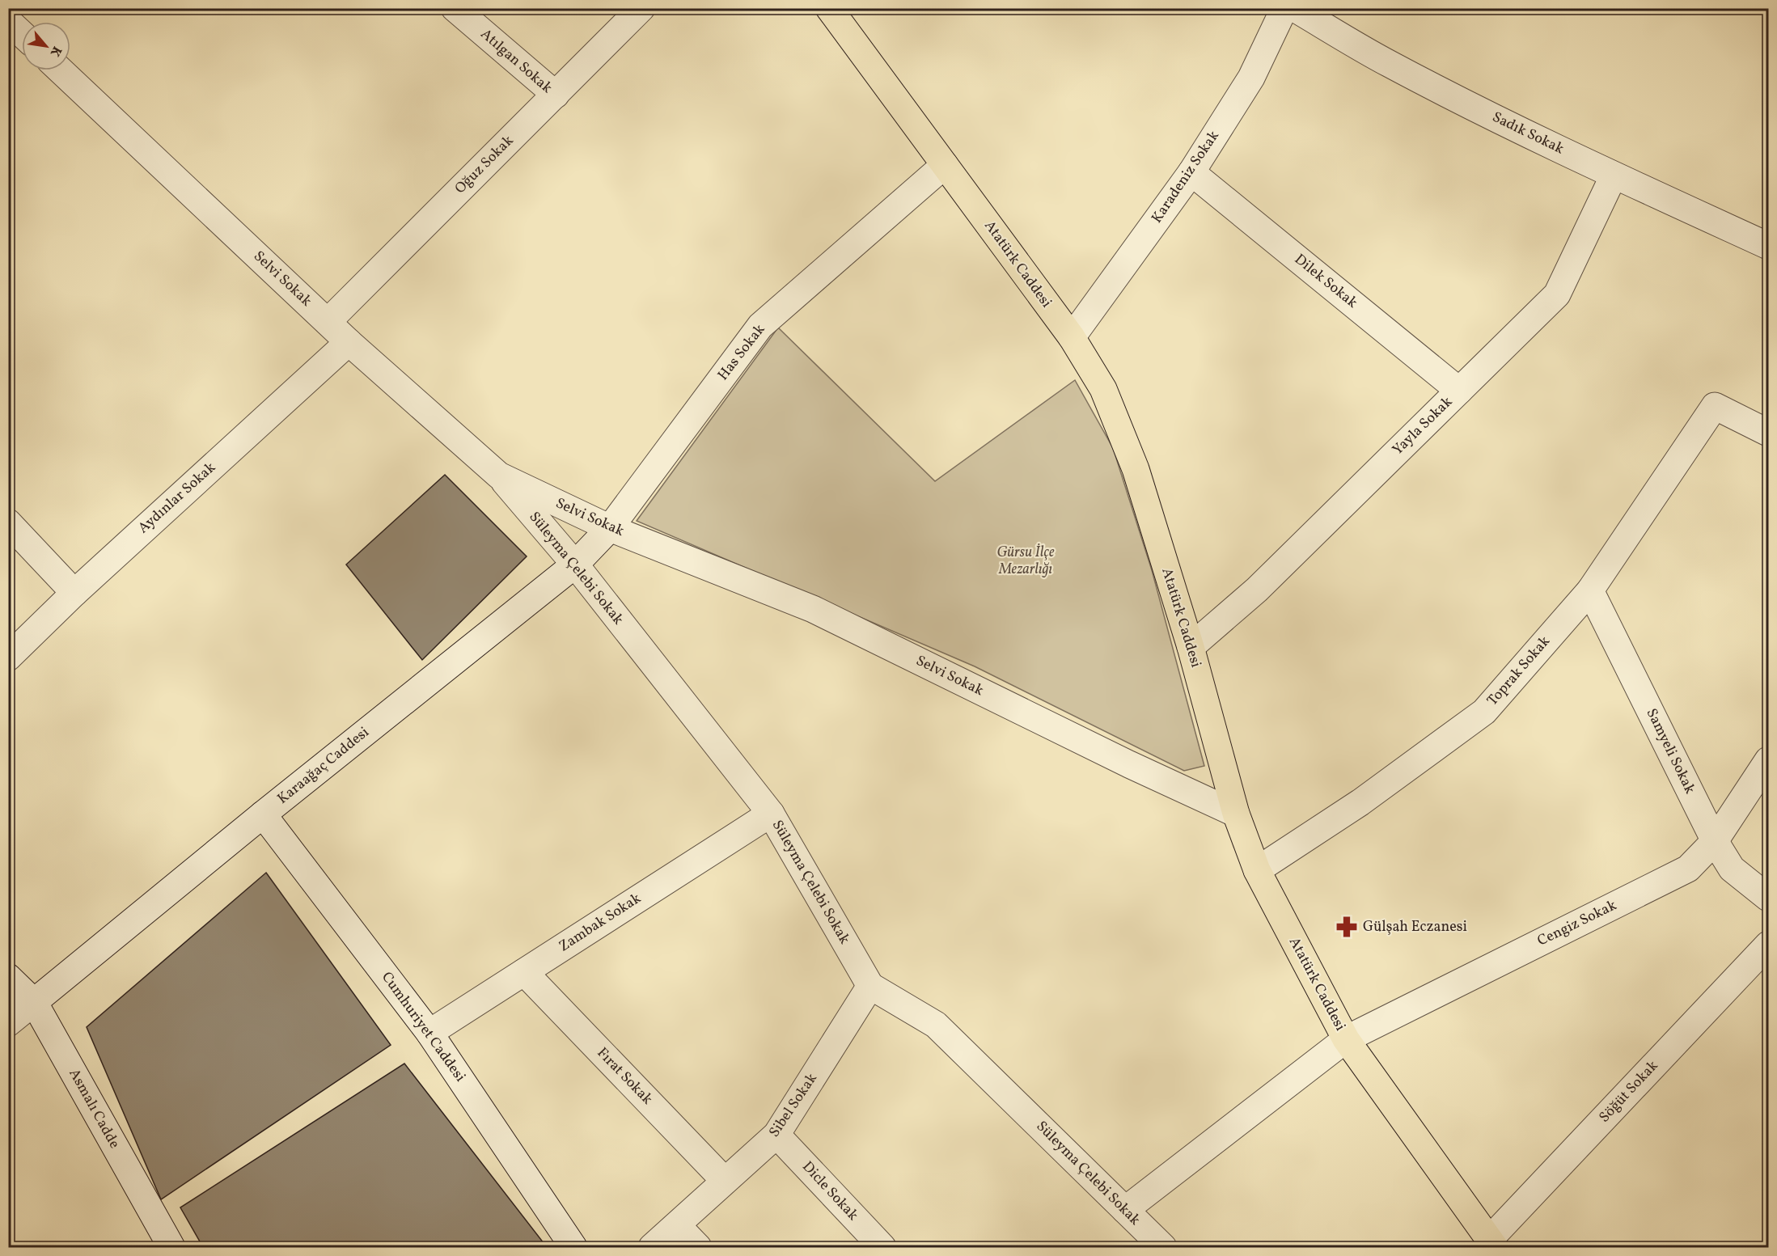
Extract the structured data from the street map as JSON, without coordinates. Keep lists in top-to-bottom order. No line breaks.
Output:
{"streets":{"main road":["Atatürk Caddesi"],"street":["Atılgan Sokak","Sadık Sokak","Oğuz Sokak","Karadeniz Sokak","Selvi Sokak","Dilek Sokak","Has Sokak","Yayla Sokak","Aydınlar Sokak","Süleyma Çelebi Sokak","Toprak Sokak","Samyeli Sokak","Karaağaç Caddesi","Zambak Sokak","Cengiz Sokak","Cumhuriyet Caddesi","Fırat Sokak","Söğüt Sokak","Sibel Sokak","Asmalı Cadde","Dicle Sokak"]},"crossings":[["Atılgan Sokak","Oğuz Sokak"],["Sadık Sokak","Yayla Sokak"],["Oğuz Sokak","Selvi Sokak"],["Karadeniz Sokak","Atatürk Caddesi"],["Karadeniz Sokak","Dilek Sokak"],["Atatürk Caddesi","Selvi Sokak"],["Atatürk Caddesi","Has Sokak"],["Atatürk Caddesi","Yayla Sokak"],["Atatürk Caddesi","Toprak Sokak"],["Atatürk Caddesi","Cengiz Sokak"],["Atatürk Caddesi","Söğüt Sokak"],["Selvi Sokak","Has Sokak"],["Selvi Sokak","Aydınlar Sokak"],["Selvi Sokak","Süleyma Çelebi Sokak"],["Selvi Sokak","Karaağaç Caddesi"],["Dilek Sokak","Yayla Sokak"],["Has Sokak","Karaağaç Caddesi"],["Süleyma Çelebi Sokak","Karaağaç Caddesi"],["Süleyma Çelebi Sokak","Zambak Sokak"],["Süleyma Çelebi Sokak","Cengiz Sokak"],["Süleyma Çelebi Sokak","Sibel Sokak"],["Toprak Sokak","Samyeli Sokak"],["Samyeli Sokak","Cengiz Sokak"],["Karaağaç Caddesi","Cumhuriyet Caddesi"],["Karaağaç Caddesi","Asmalı Cadde"],["Zambak Sokak","Cumhuriyet Caddesi"],["Zambak Sokak","Fırat Sokak"],["Fırat Sokak","Sibel Sokak"],["Sibel Sokak","Dicle Sokak"]],"parks":["Gürsu İlçe Mezarlığı"],"places":{"pharmacy":["Gülşah Eczanesi"]},"north":"bottom right"}
